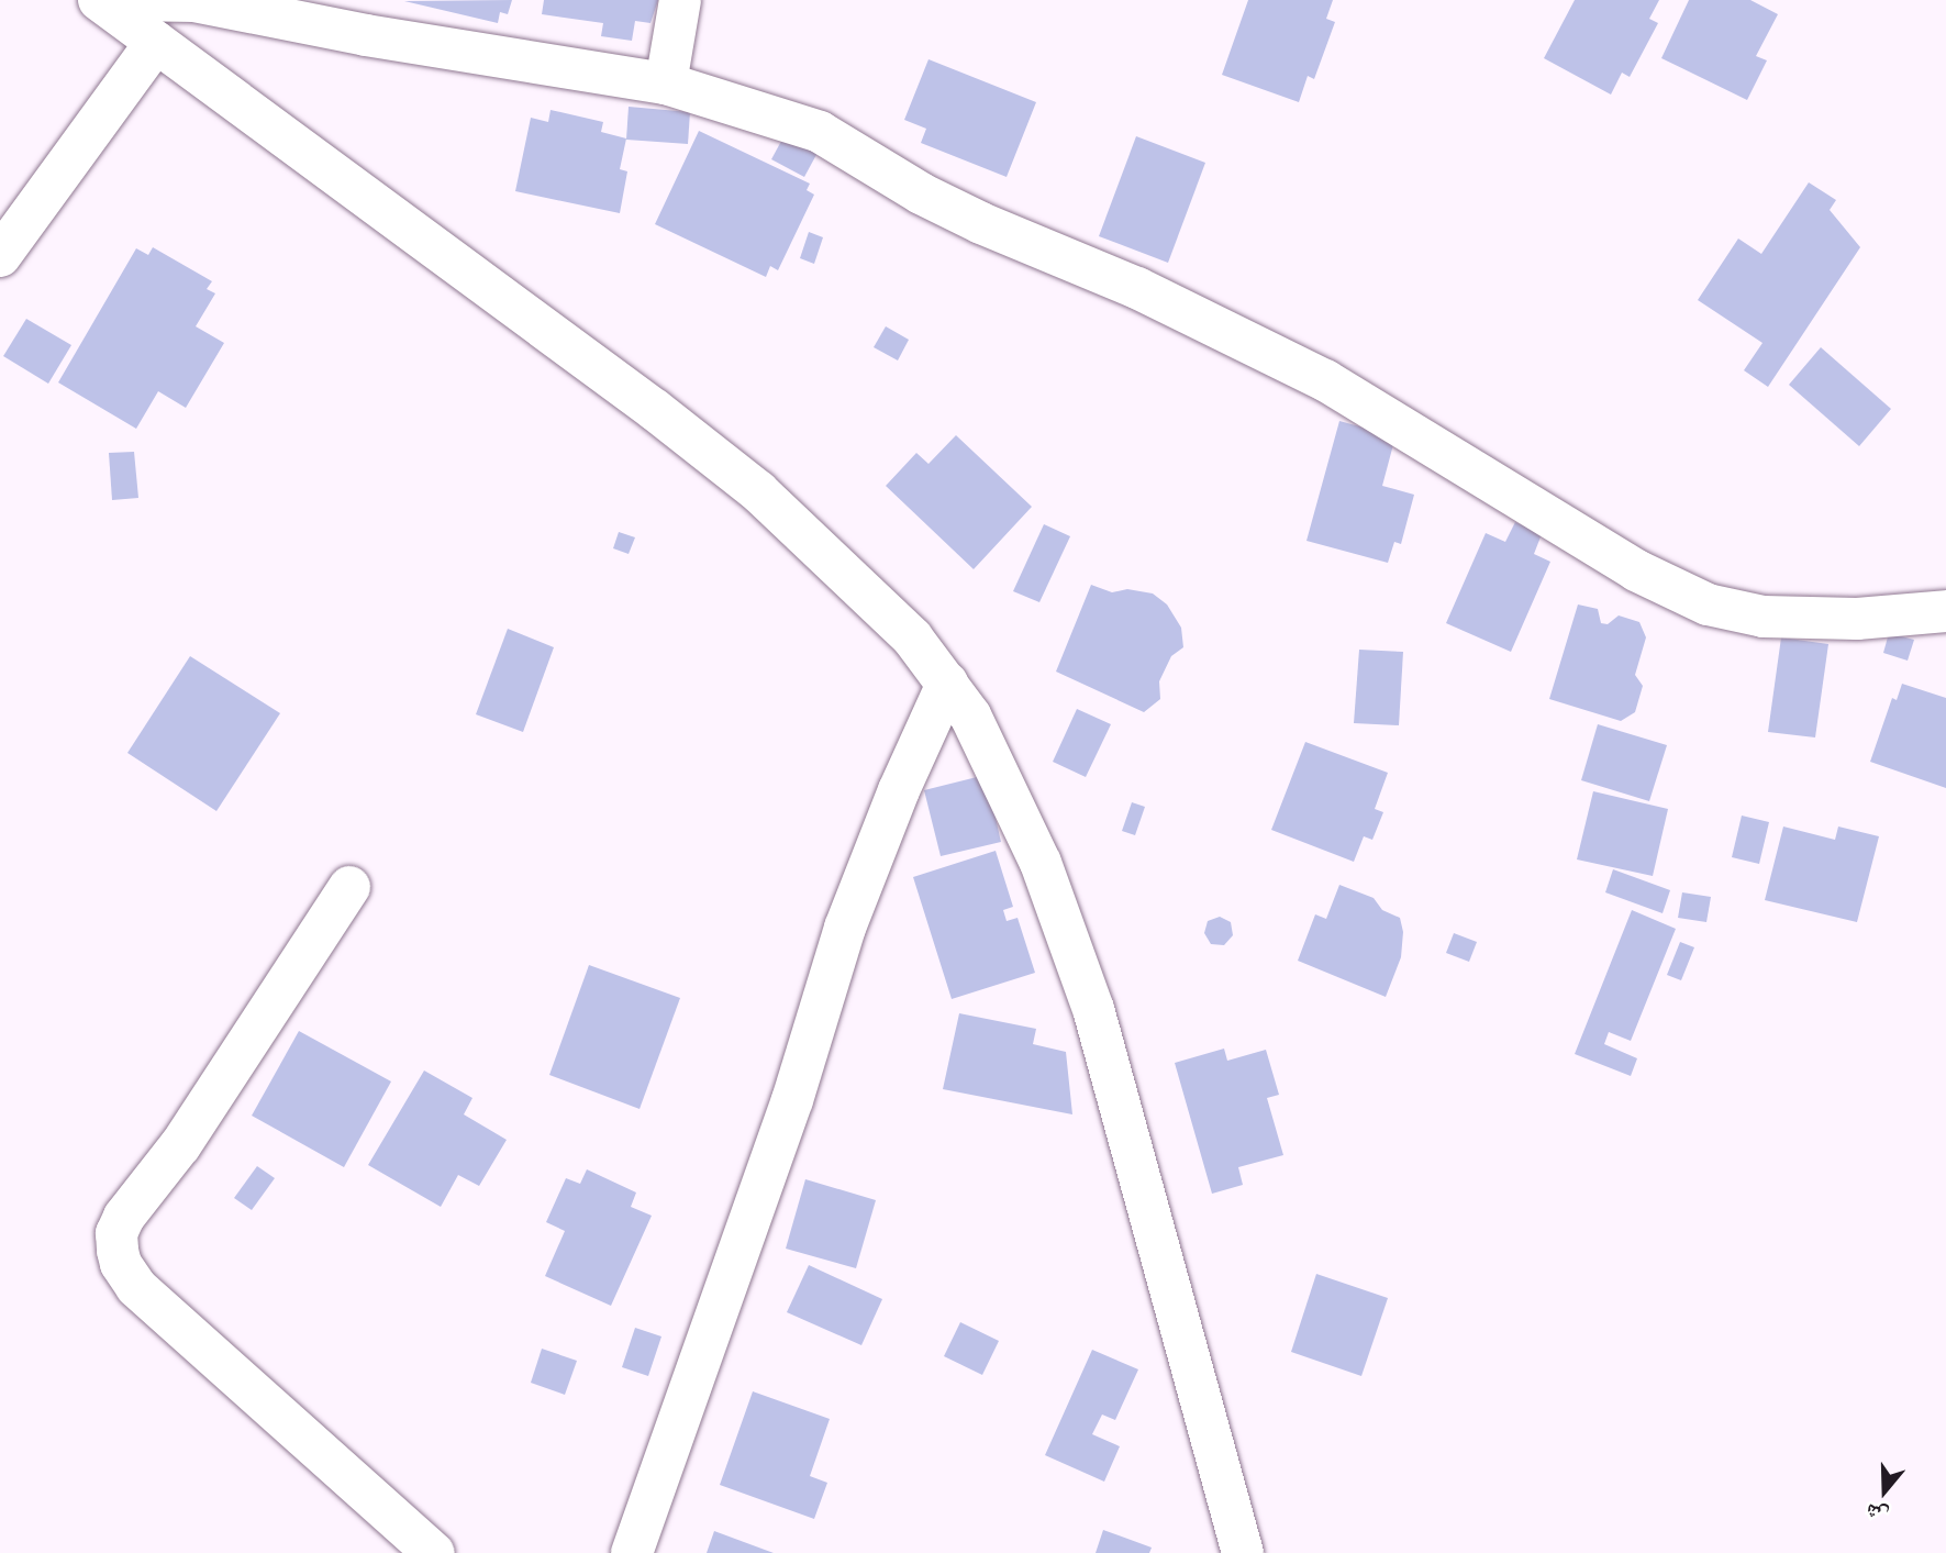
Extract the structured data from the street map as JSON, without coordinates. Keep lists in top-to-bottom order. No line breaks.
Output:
{"north":"bottom"}
